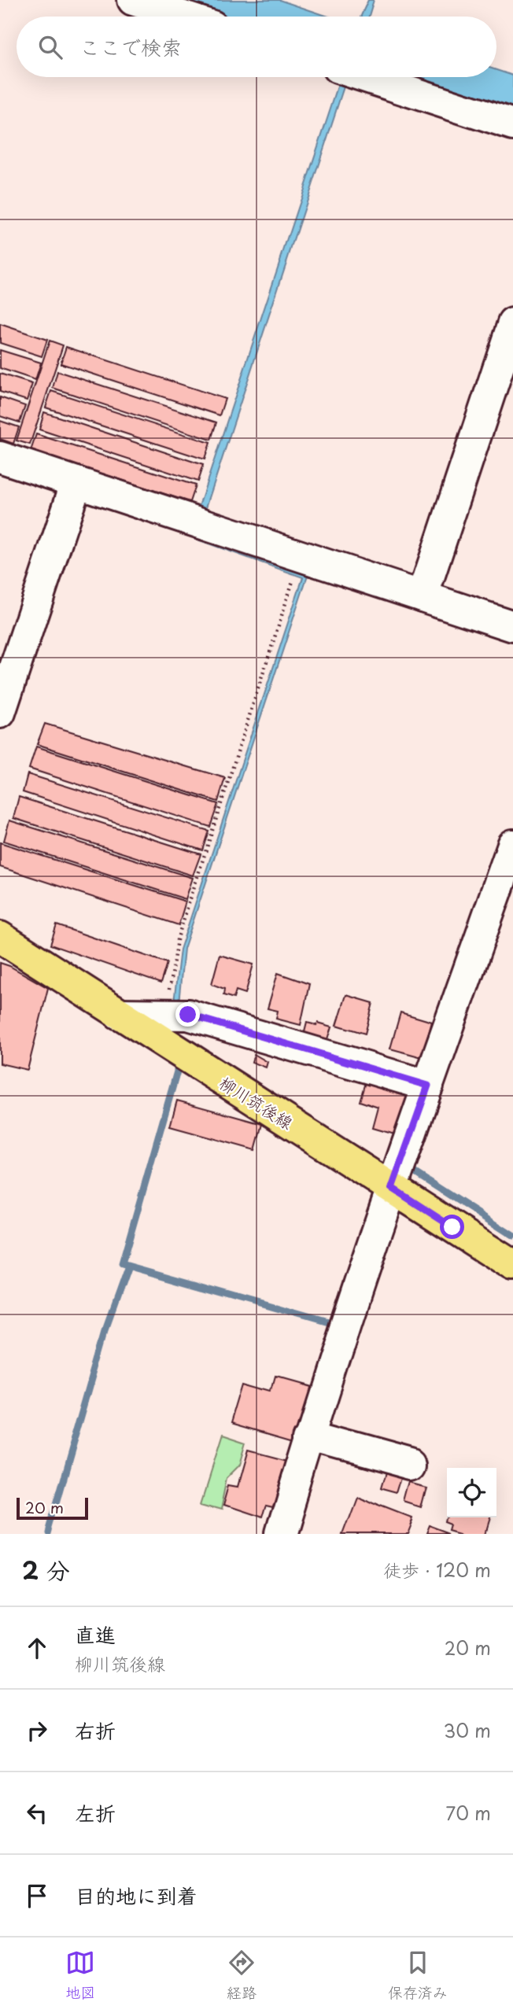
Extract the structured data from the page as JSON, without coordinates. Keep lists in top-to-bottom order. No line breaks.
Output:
{"streets":{"main road":["柳川筑後線"]},"scale_bar":"20 m","page":{"search":"ここで検索","scale":"20 m","heading":["2 分","徒歩 · 120 m"],"list":[["直進","柳川筑後線","20 m"],["右折","30 m"],["左折","70 m"],"目的地に到着"],"nav":["地図","経路","保存済み"]}}
